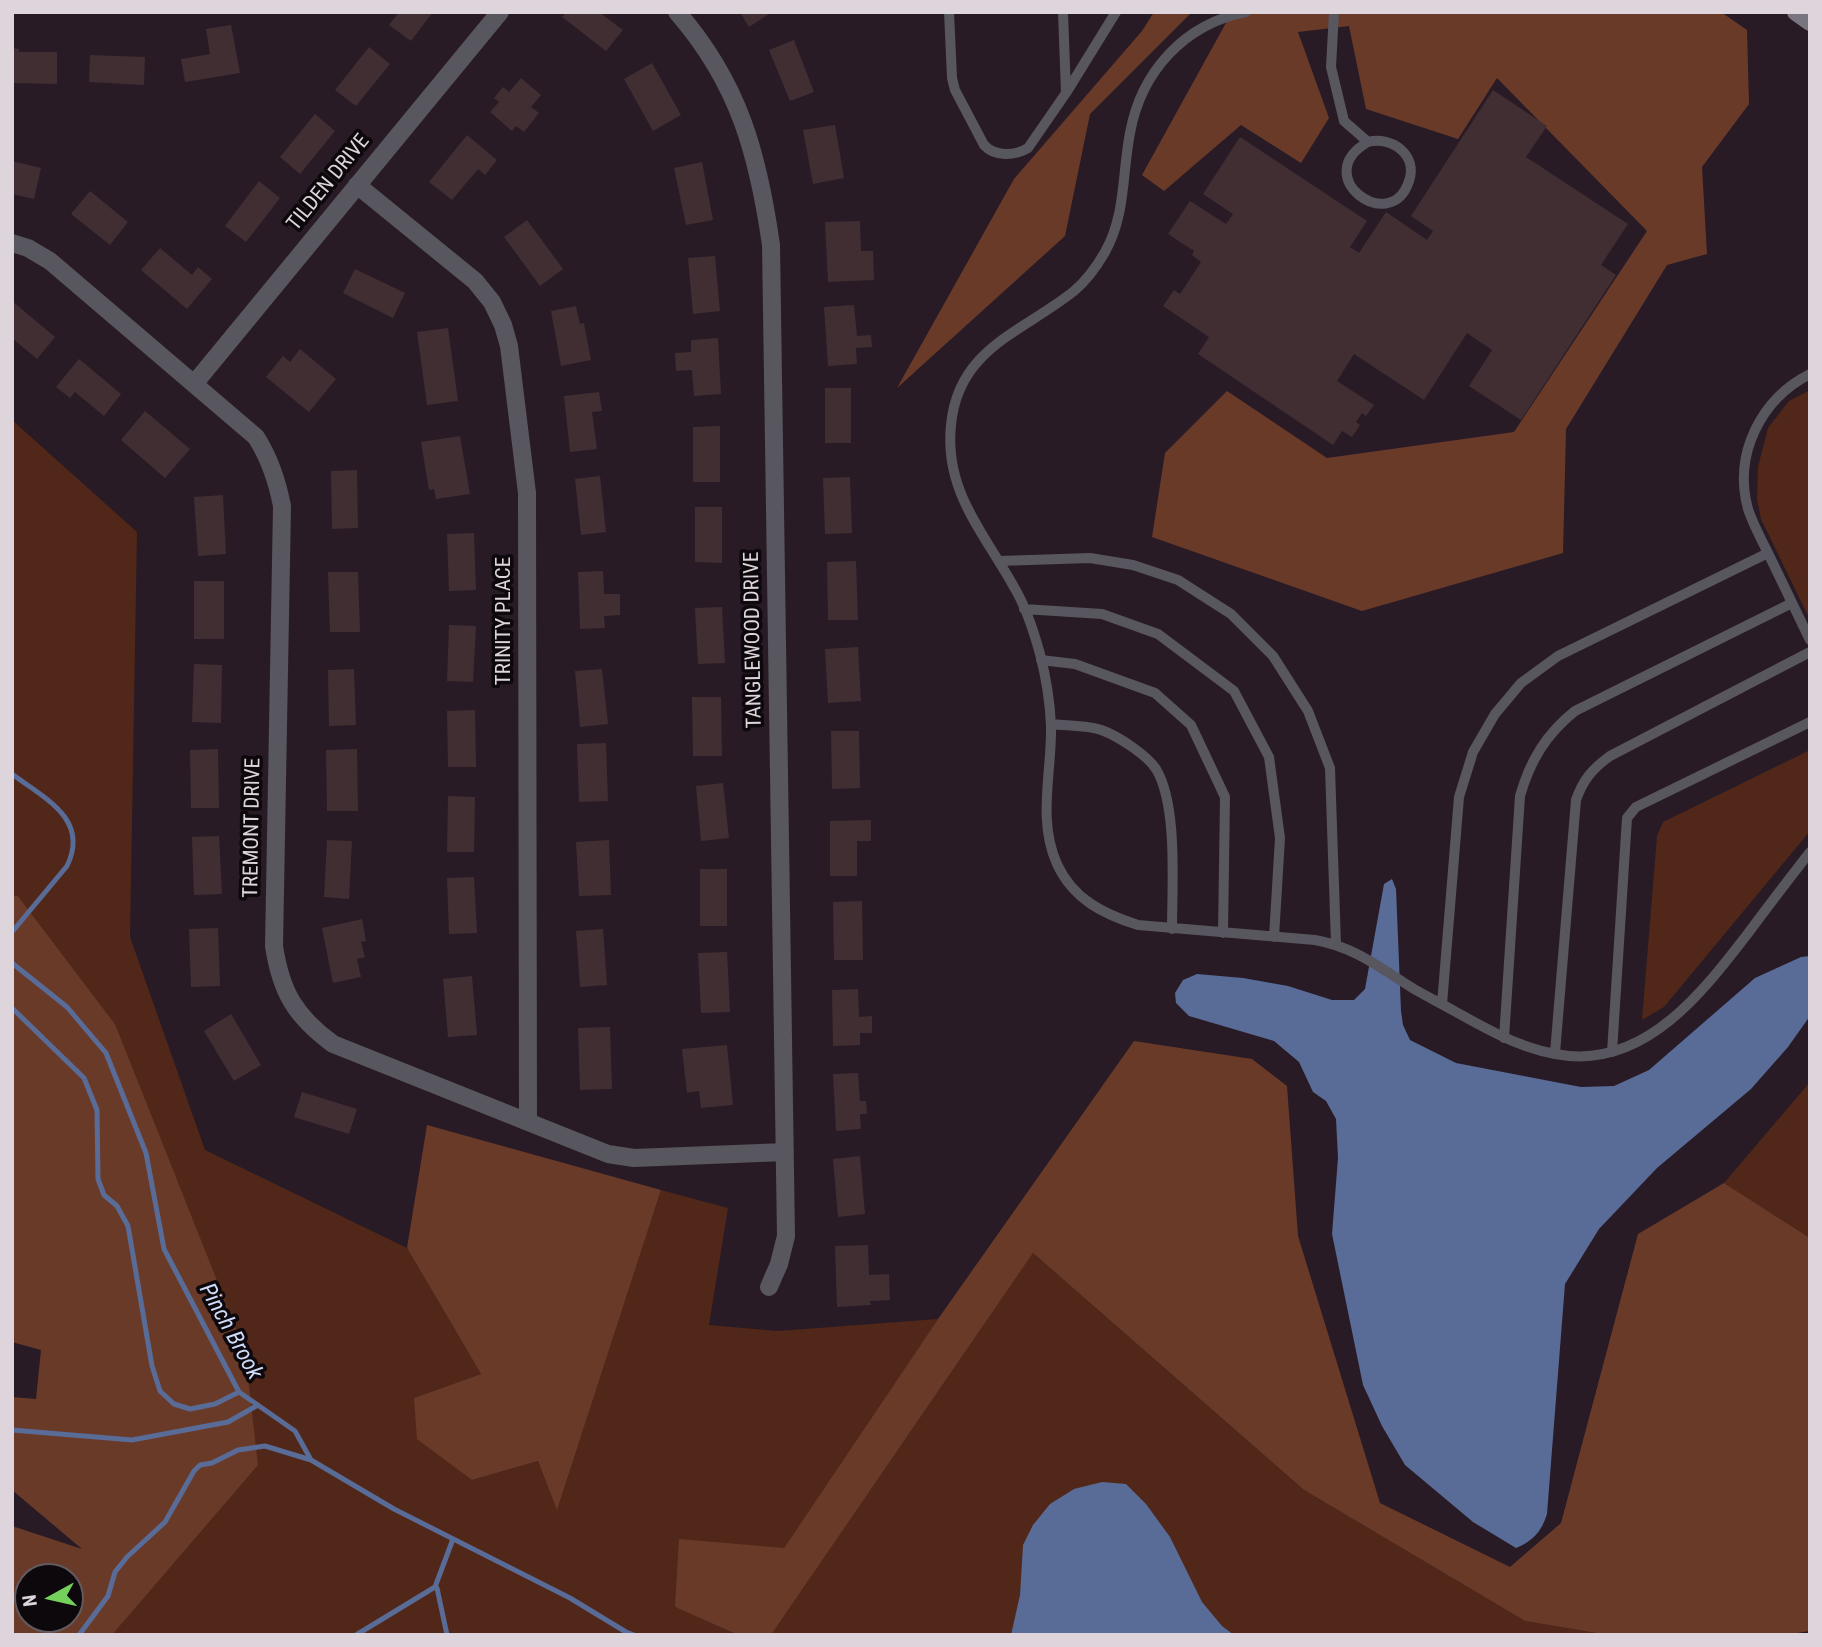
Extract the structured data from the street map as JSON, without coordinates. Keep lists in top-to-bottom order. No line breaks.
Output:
{"streets":{"street":["TILDEN DRIVE","TRINITY PLACE","TANGLEWOOD DRIVE","TREMONT DRIVE"]},"crossings":[["TILDEN DRIVE","TRINITY PLACE"],["TILDEN DRIVE","TREMONT DRIVE"],["TRINITY PLACE","TREMONT DRIVE"],["TANGLEWOOD DRIVE","TREMONT DRIVE"]],"water":["Pinch Brook"],"north":"left"}
